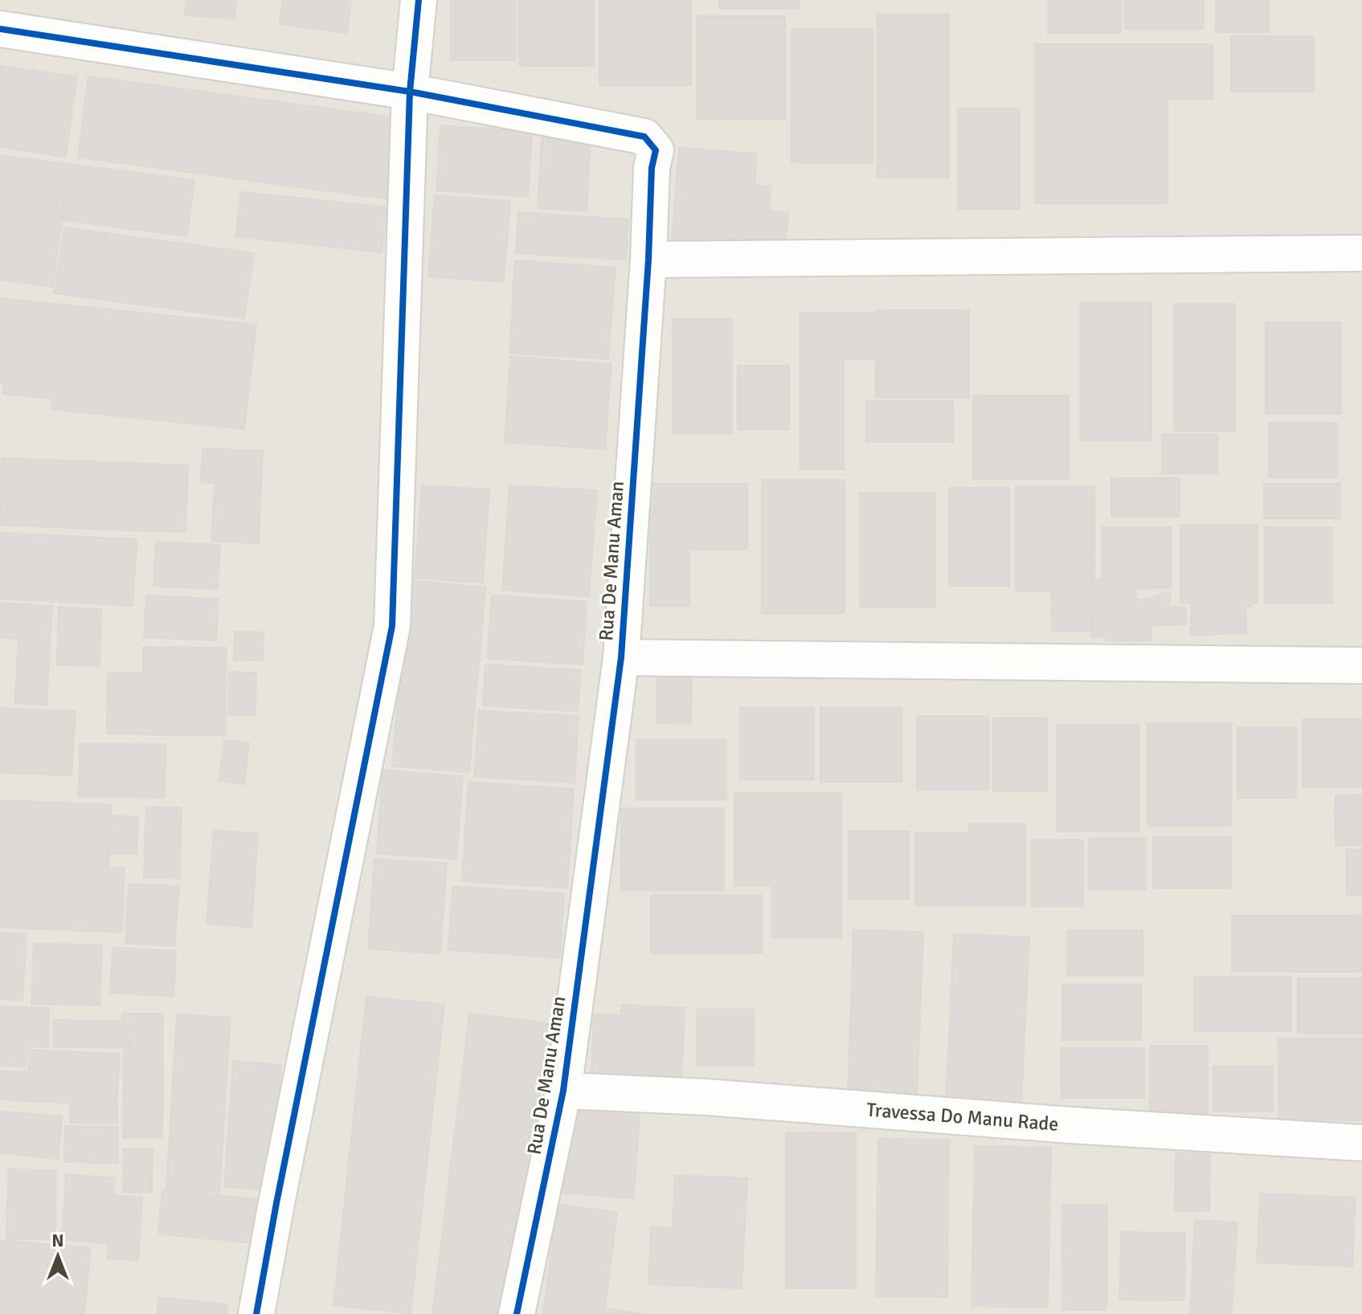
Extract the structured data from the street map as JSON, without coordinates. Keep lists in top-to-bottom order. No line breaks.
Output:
{"streets":{"street":["Rua De Manu Aman","Travessa Do Manu Rade"]},"crossings":[["Rua De Manu Aman","Travessa Do Manu Rade"]],"north":"top"}
